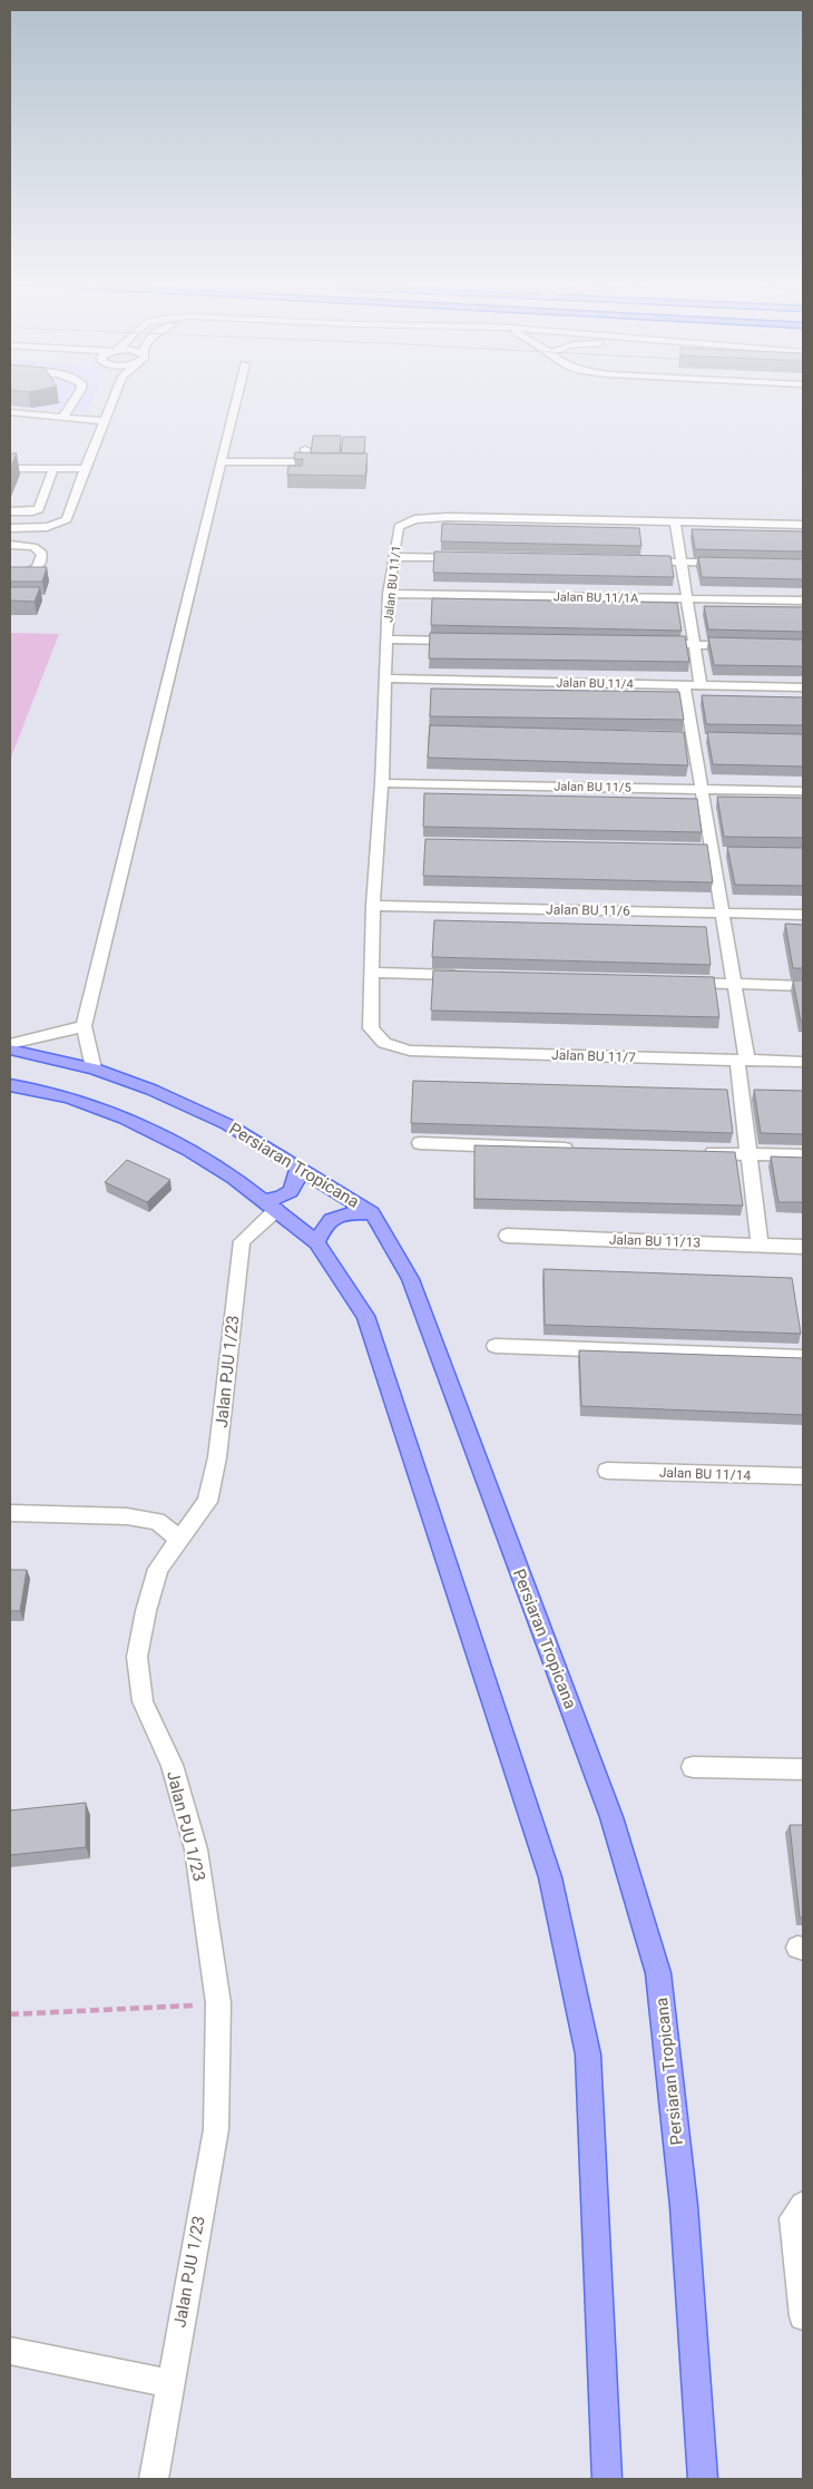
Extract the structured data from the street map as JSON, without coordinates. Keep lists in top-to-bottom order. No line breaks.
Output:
{"streets":{"main road":["Persiaran Tropicana"],"street":["Jalan BU 11/1","Jalan BU 11/1A","Jalan BU 11/4","Jalan BU 11/5","Jalan BU 11/6","Jalan BU 11/7","Jalan BU 11/13","Jalan PJU 1/23","Jalan BU 11/14"]},"crossings":[["Jalan BU 11/1","Jalan BU 11/1A"],["Jalan BU 11/1","Jalan BU 11/4"],["Jalan BU 11/1","Jalan BU 11/5"],["Jalan BU 11/1","Jalan BU 11/6"],["Jalan BU 11/1","Jalan BU 11/7"]]}
